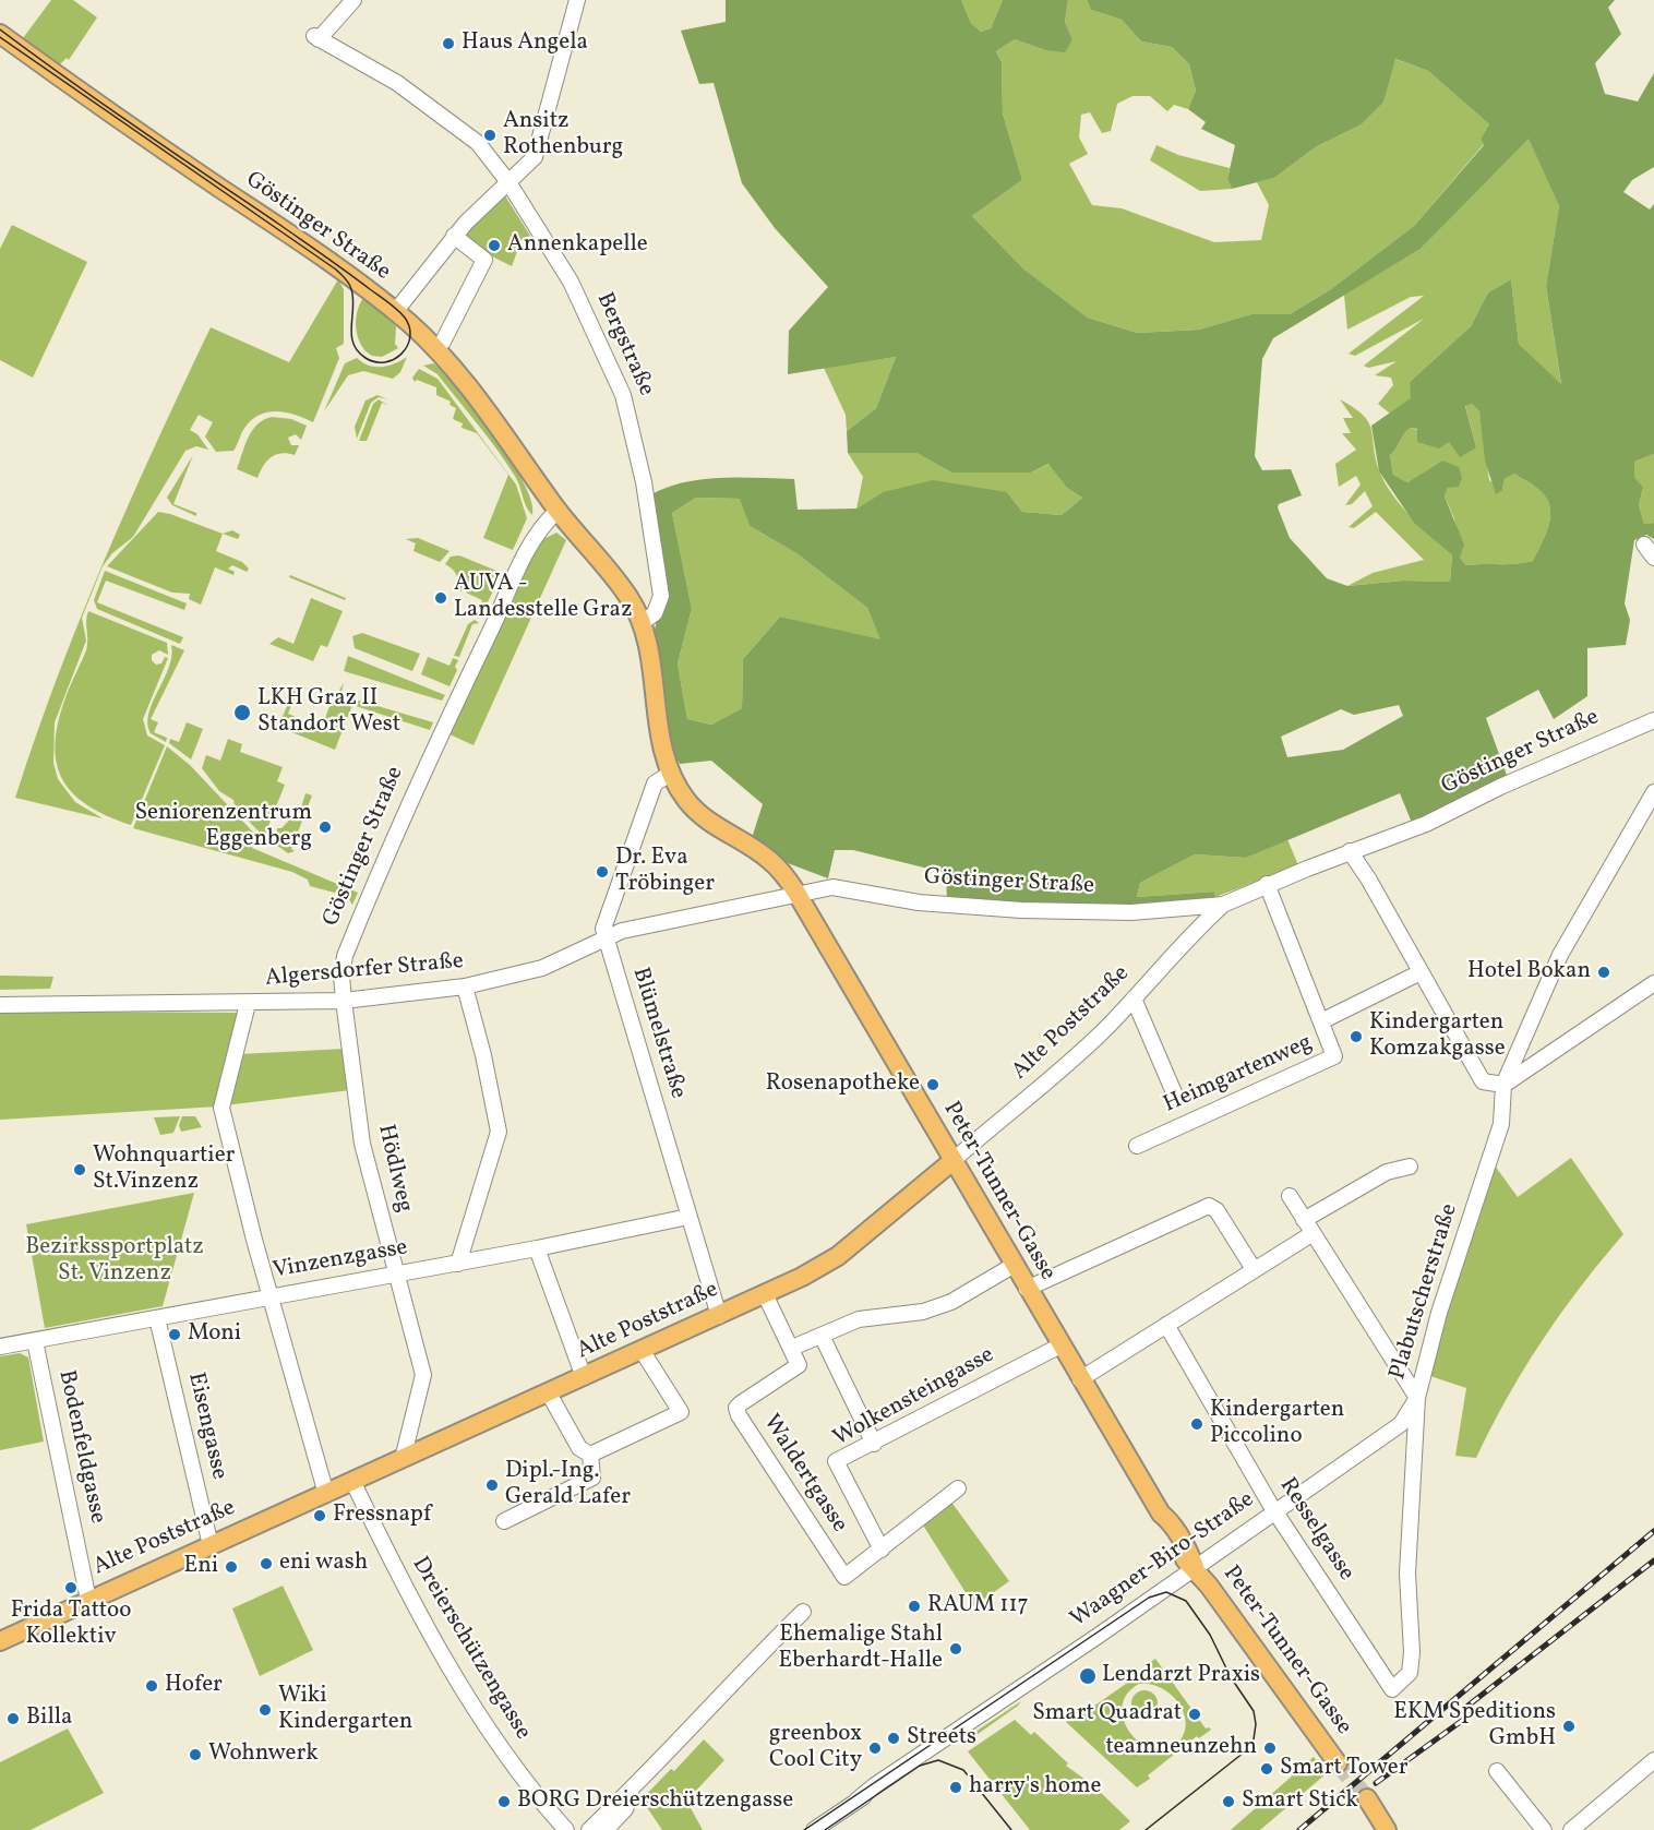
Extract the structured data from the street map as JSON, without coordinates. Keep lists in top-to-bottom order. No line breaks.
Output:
{"streets":{"main road":["Göstinger Straße","Alte Poststraße","Peter-Tunner-Gasse"],"street":["Bergstraße","Algersdorfer Straße","Blümelstraße","Heimgartenweg","Hödlweg","Vinzenzgasse","Plabutscherstraße","Wolkensteingasse","Eisengasse","Bodenfeldgasse","Waldertgasse","Resselgasse","Waagner-Biro-Straße","Dreierschützengasse"]},"crossings":[["Göstinger Straße","Bergstraße"],["Göstinger Straße","Algersdorfer Straße"],["Göstinger Straße","Alte Poststraße"],["Göstinger Straße","Blümelstraße"],["Göstinger Straße","Heimgartenweg"],["Göstinger Straße","Hödlweg"],["Göstinger Straße","Peter-Tunner-Gasse"],["Algersdorfer Straße","Blümelstraße"],["Algersdorfer Straße","Hödlweg"],["Algersdorfer Straße","Peter-Tunner-Gasse"],["Alte Poststraße","Blümelstraße"],["Alte Poststraße","Heimgartenweg"],["Alte Poststraße","Hödlweg"],["Alte Poststraße","Peter-Tunner-Gasse"],["Alte Poststraße","Eisengasse"],["Alte Poststraße","Bodenfeldgasse"],["Alte Poststraße","Dreierschützengasse"],["Blümelstraße","Vinzenzgasse"],["Hödlweg","Vinzenzgasse"],["Peter-Tunner-Gasse","Wolkensteingasse"],["Peter-Tunner-Gasse","Waagner-Biro-Straße"],["Vinzenzgasse","Eisengasse"],["Vinzenzgasse","Bodenfeldgasse"],["Plabutscherstraße","Resselgasse"],["Plabutscherstraße","Waagner-Biro-Straße"],["Wolkensteingasse","Waldertgasse"],["Resselgasse","Waagner-Biro-Straße"]],"parks":["Bezirkssportplatz St. Vinzenz"],"places":["Haus Angela","Ansitz Rothenburg","Annenkapelle","AUVA - Landesstelle Graz","LKH Graz II Standort West","Seniorenzentrum Eggenberg","Dr. Eva Tröbinger","Hotel Bokan","Kindergarten Komzakgasse","Rosenapotheke","Wohnquartier St.Vinzenz","Moni","Kindergarten Piccolino","Dipl.-Ing. Gerald Lafer","Fressnapf","eni wash","Eni","Frida Tattoo Kollektiv","RAUM 117","Ehemalige Stahl Eberhardt-Halle","Lendarzt Praxis","Hofer","Wiki Kindergarten","Smart Quadrat","Billa","EKM Speditions GmbH","Streets","greenbox Cool City","teamneunzehn","Wohnwerk","Smart Tower","harry's home","BORG Dreierschützengasse","Smart Stick"]}
